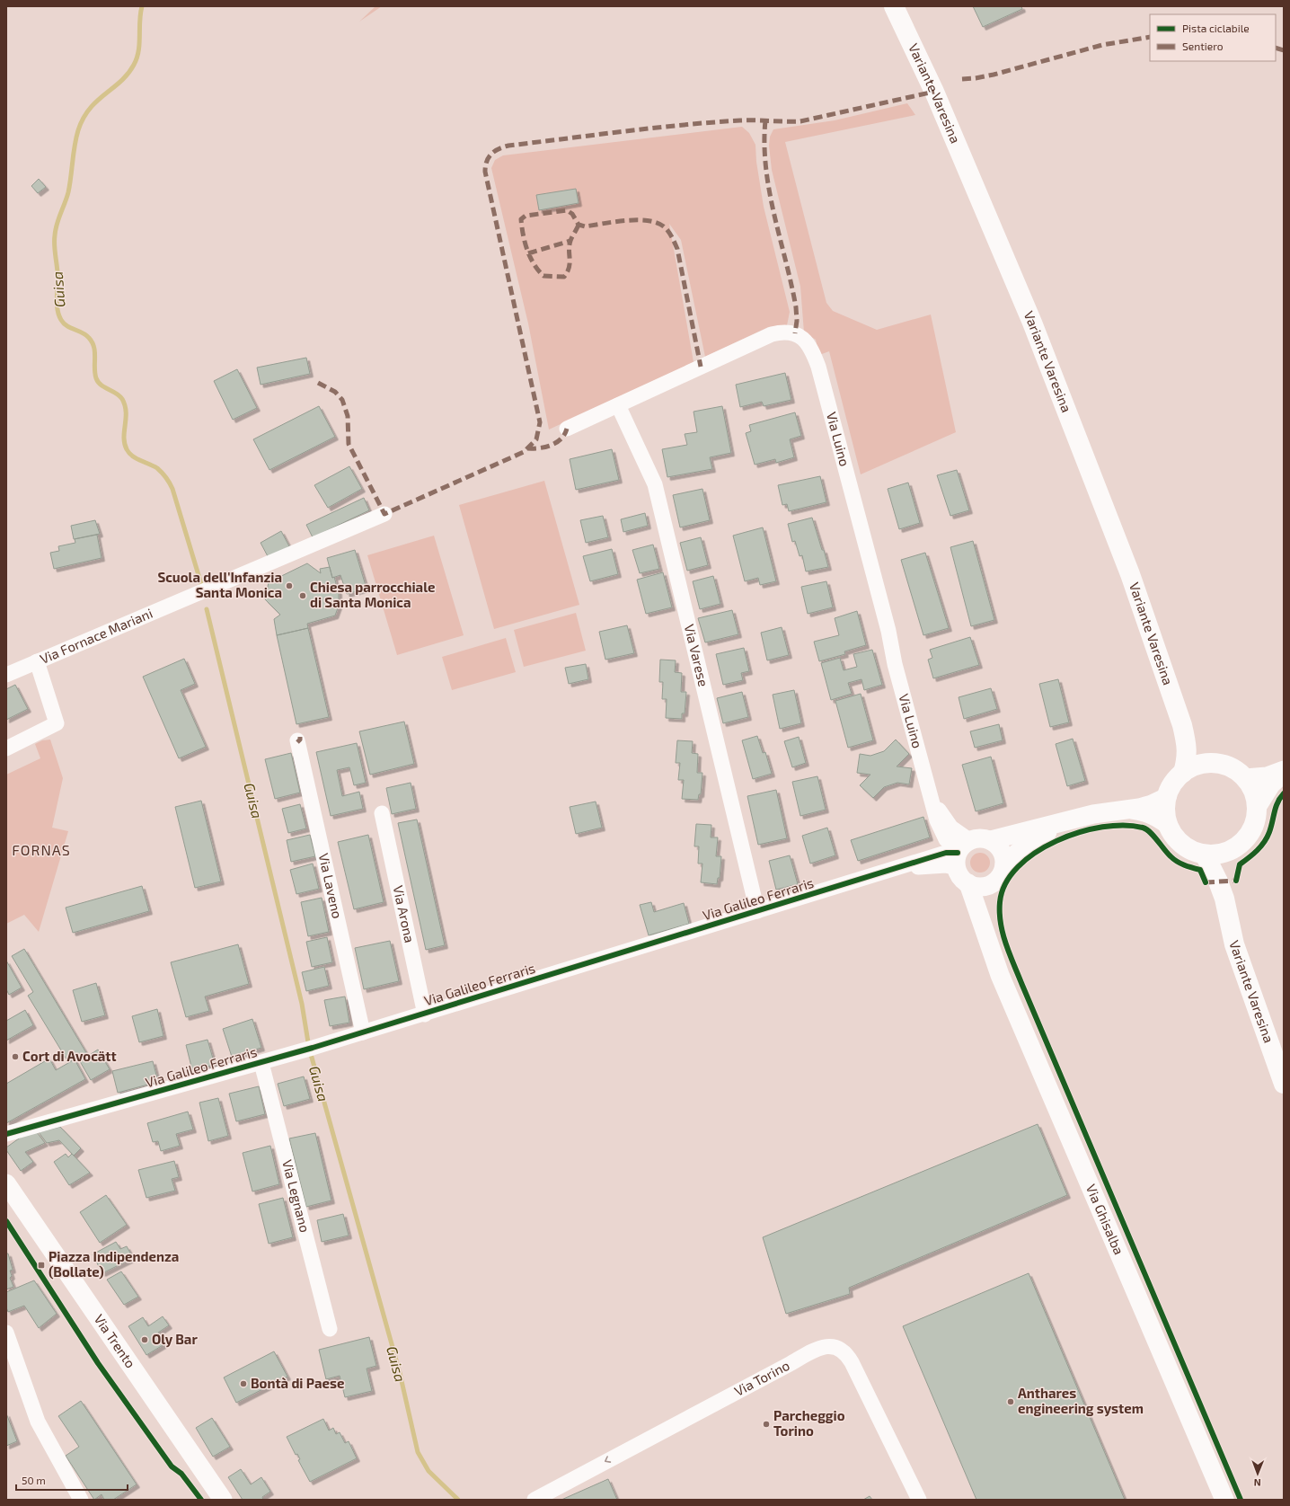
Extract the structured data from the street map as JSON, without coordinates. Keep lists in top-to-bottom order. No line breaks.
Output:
{"streets":{"main road":["Variante Varesina"],"street":["Via Luino","Via Fornace Mariani","Via Varese","Via Laveno","Via Galileo Ferraris","Via Arona","Via Legnano","Via Ghisalba","Via Trento","Via Torino"]},"crossings":[["Via Luino","Via Varese"],["Via Luino","Via Galileo Ferraris"],["Via Luino","Via Ghisalba"],["Via Varese","Via Galileo Ferraris"],["Via Laveno","Via Galileo Ferraris"],["Via Galileo Ferraris","Via Arona"],["Via Galileo Ferraris","Via Legnano"],["Via Galileo Ferraris","Via Ghisalba"]],"districts":["FORNAS"],"water":["Guisa"],"places":{"other":["Scuola dell'Infanzia Santa Monica","Chiesa parrocchiale di Santa Monica","Cort di Avocätt","Oly Bar","Bontà di Paese","Anthares engineering system","Parcheggio Torino"],"transit":["Piazza Indipendenza (Bollate)"]},"legend":["Pista ciclabile","Sentiero"],"scale_bar":"50 m","north":"bottom"}
